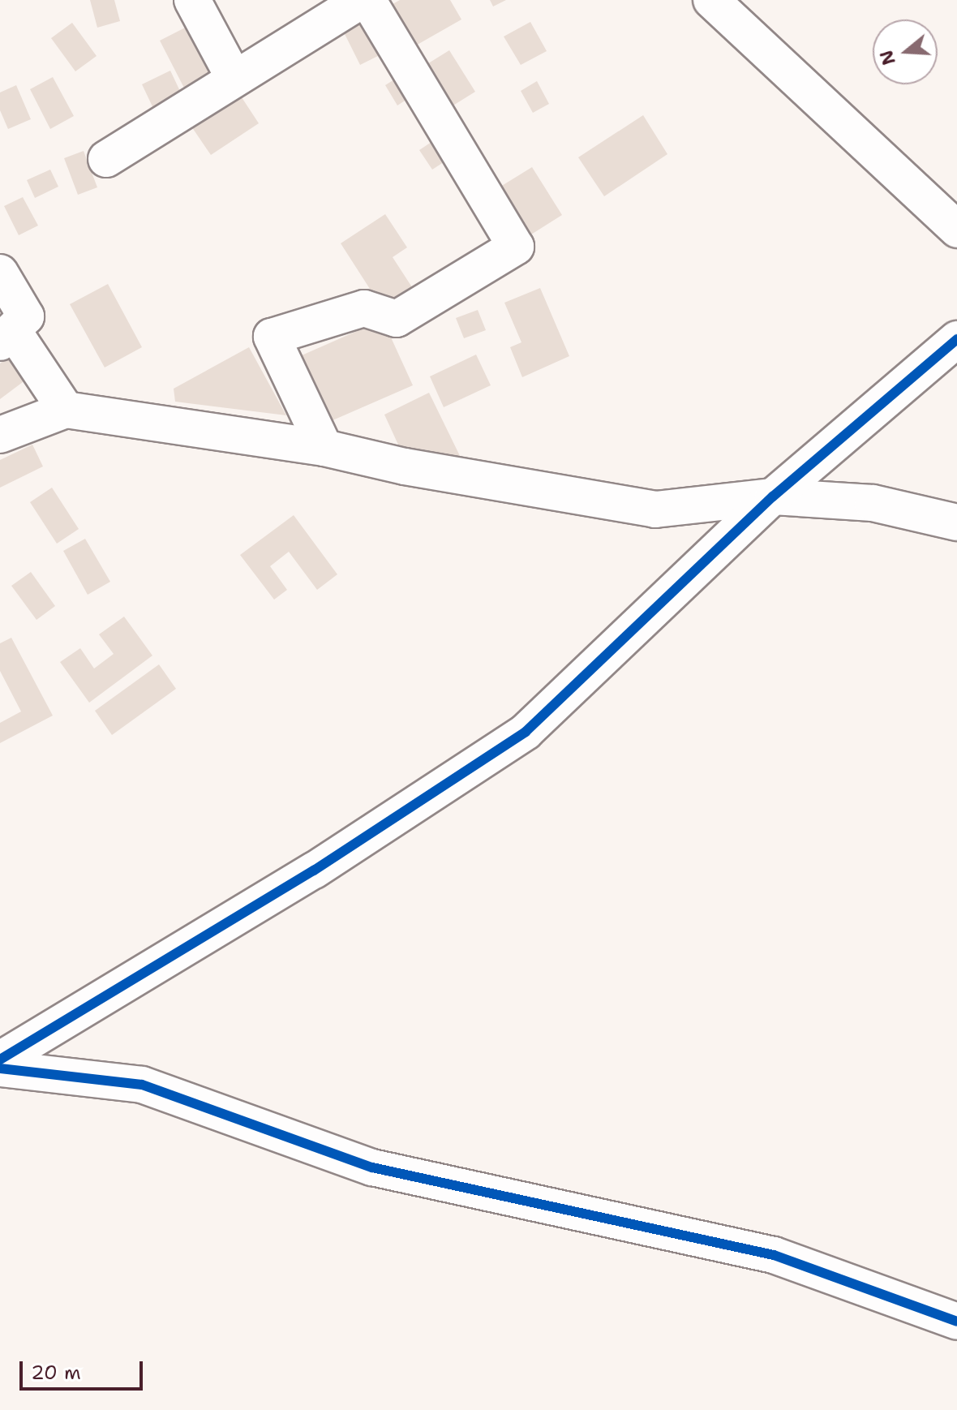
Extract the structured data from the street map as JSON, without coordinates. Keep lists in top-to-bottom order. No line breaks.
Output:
{"scale_bar":"20 m","north":"left"}
